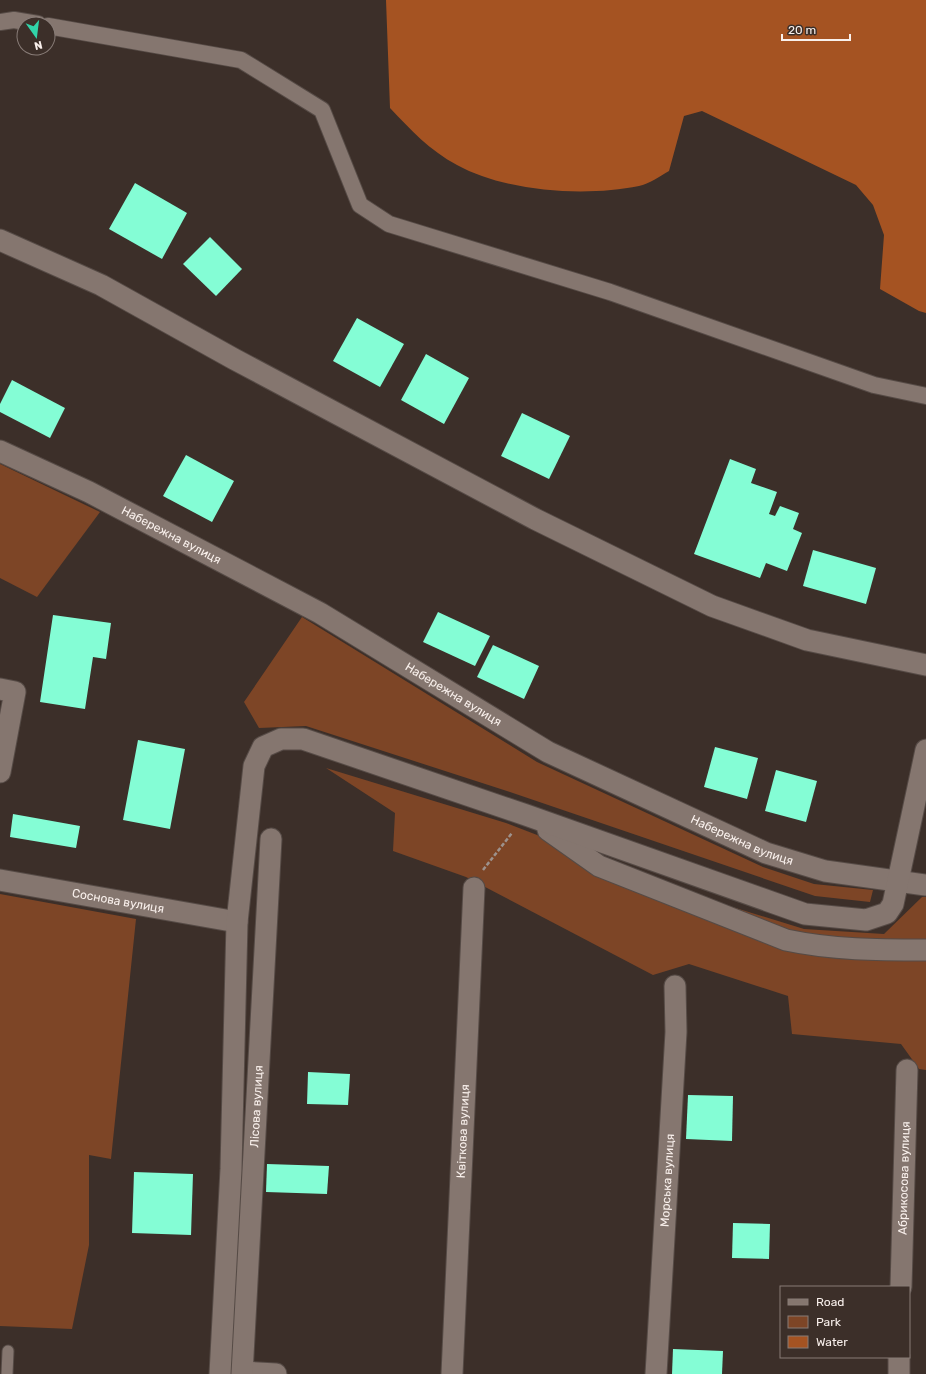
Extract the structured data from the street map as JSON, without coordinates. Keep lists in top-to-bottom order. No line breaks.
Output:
{"streets":{"street":["Набережна вулиця","Соснова вулиця","Лісова вулиця","Квіткова вулиця","Абрикосова вулиця","Морська вулиця"]},"legend":["Road","Park","Water"],"scale_bar":"20 m","north":"bottom"}
